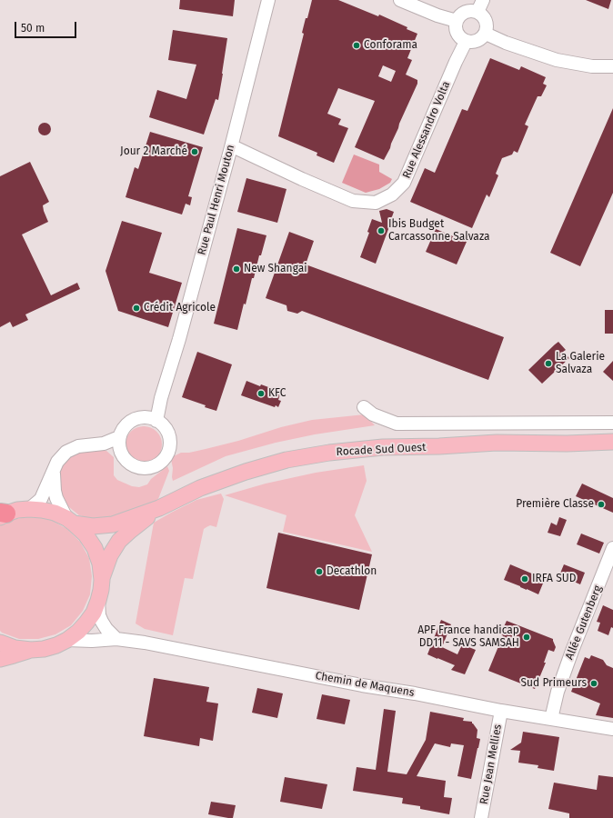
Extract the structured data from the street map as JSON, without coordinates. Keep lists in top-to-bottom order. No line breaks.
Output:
{"streets":{"main road":["Rocade Sud Ouest"],"street":["Rue Alessandro Volta","Rue Paul Henri Mouton","Allée Gutenberg","Chemin de Maquens","Rue Jean Mellies"]},"crossings":[["Rue Alessandro Volta","Rue Paul Henri Mouton"],["Allée Gutenberg","Chemin de Maquens"],["Chemin de Maquens","Rue Jean Mellies"]],"places":["Conforama","Jour 2 Marché","Ibis Budget Carcassonne Salvaza","New Shangai","Crédit Agricole","La Galerie Salvaza","KFC","Première Classe","Decathlon","IRFA SUD","APF France handicap DD11 - SAVS SAMSAH","Sud Primeurs"],"scale_bar":"50 m"}
